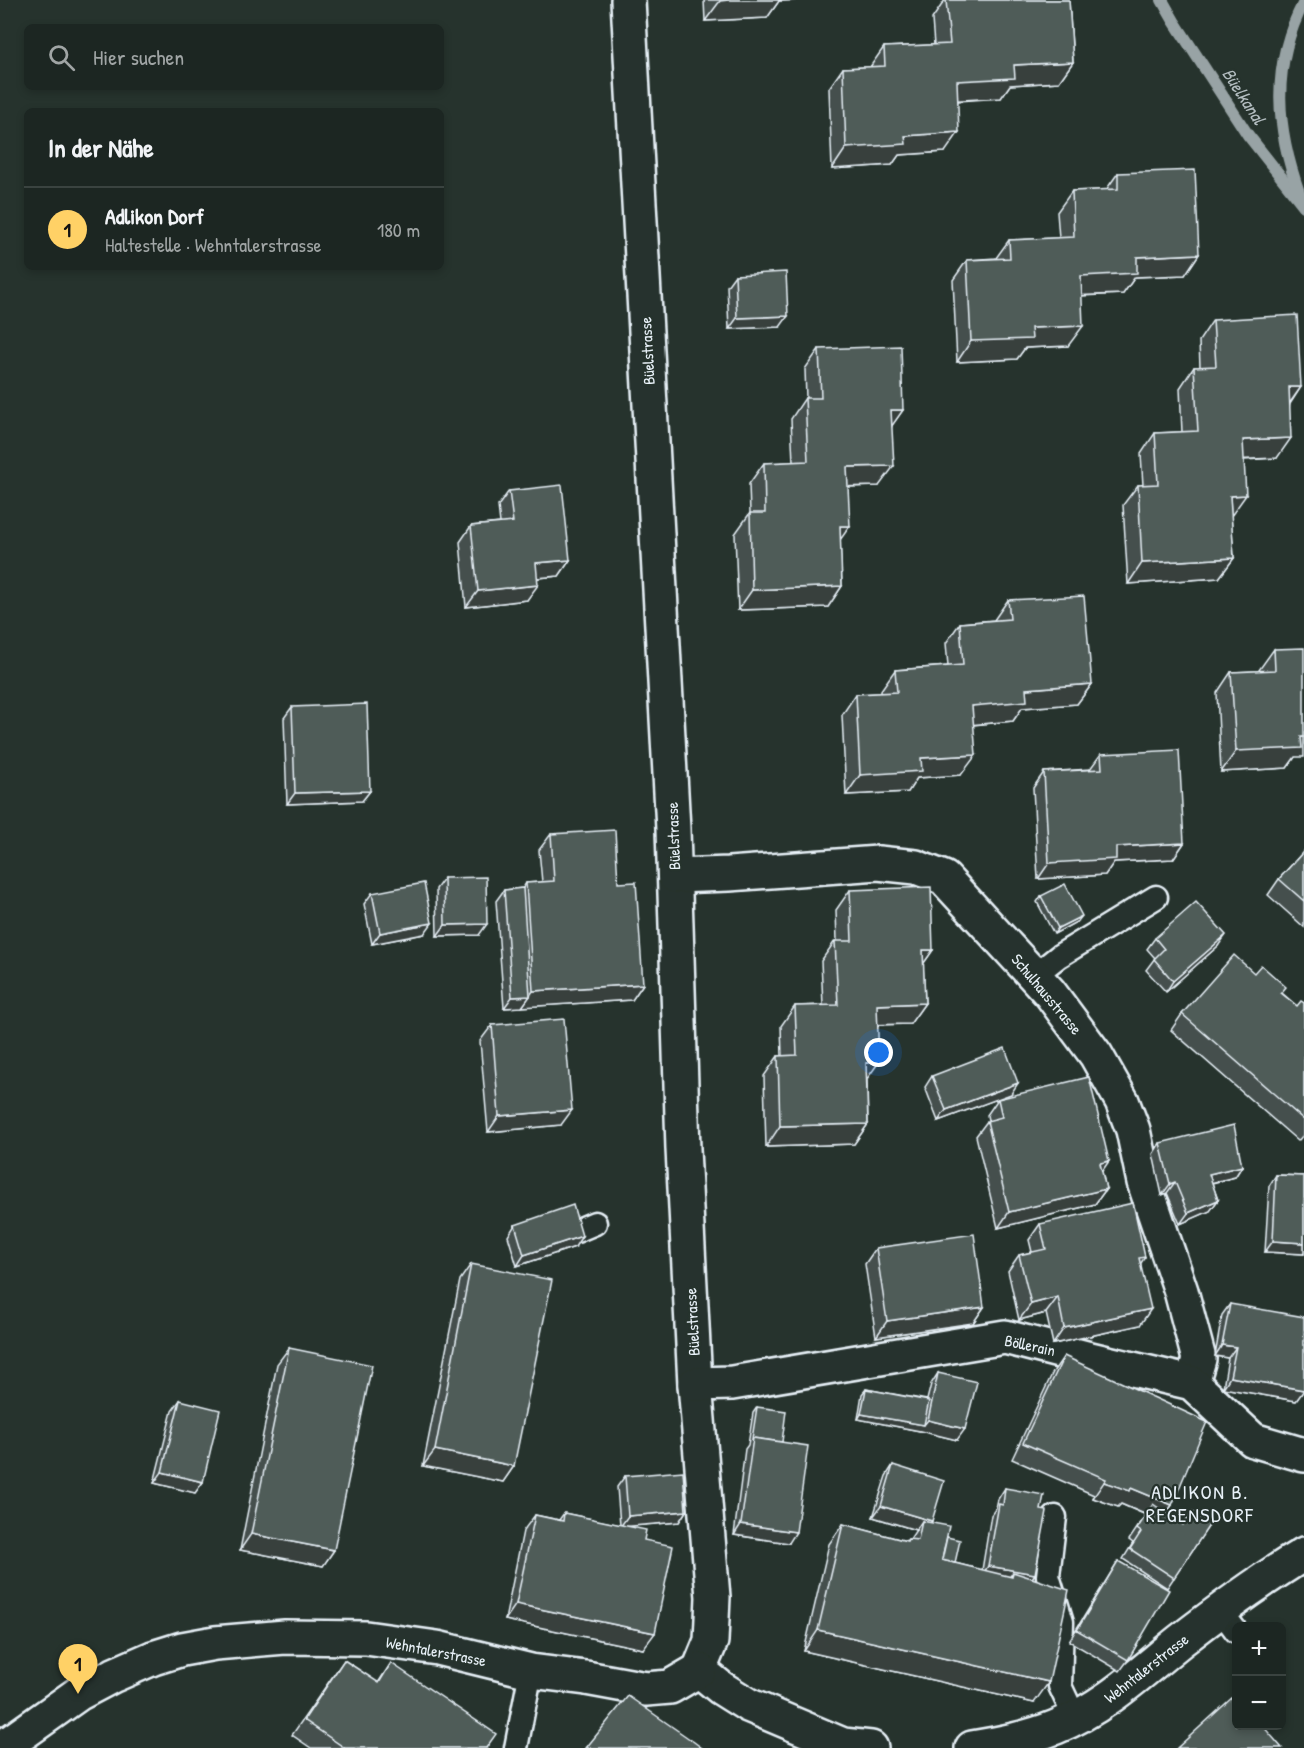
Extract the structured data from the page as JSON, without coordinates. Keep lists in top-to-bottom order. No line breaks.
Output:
{"streets":{"street":["Büelstrasse","Schulhausstrasse","Böllerain","Wehntalerstrasse"]},"crossings":[["Büelstrasse","Schulhausstrasse"],["Büelstrasse","Böllerain"],["Büelstrasse","Wehntalerstrasse"],["Schulhausstrasse","Böllerain"]],"districts":["ADLIKON B. REGENSDORF"],"water":["Büelkanal"],"page":{"search":"Hier suchen","heading":"In der Nähe","list":[{"mark":"1","name":"Adlikon Dorf","note":"Haltestelle · Wehntalerstrasse","value":"180 m"}],"map_buttons":["+","−"],"pins":"1"}}
